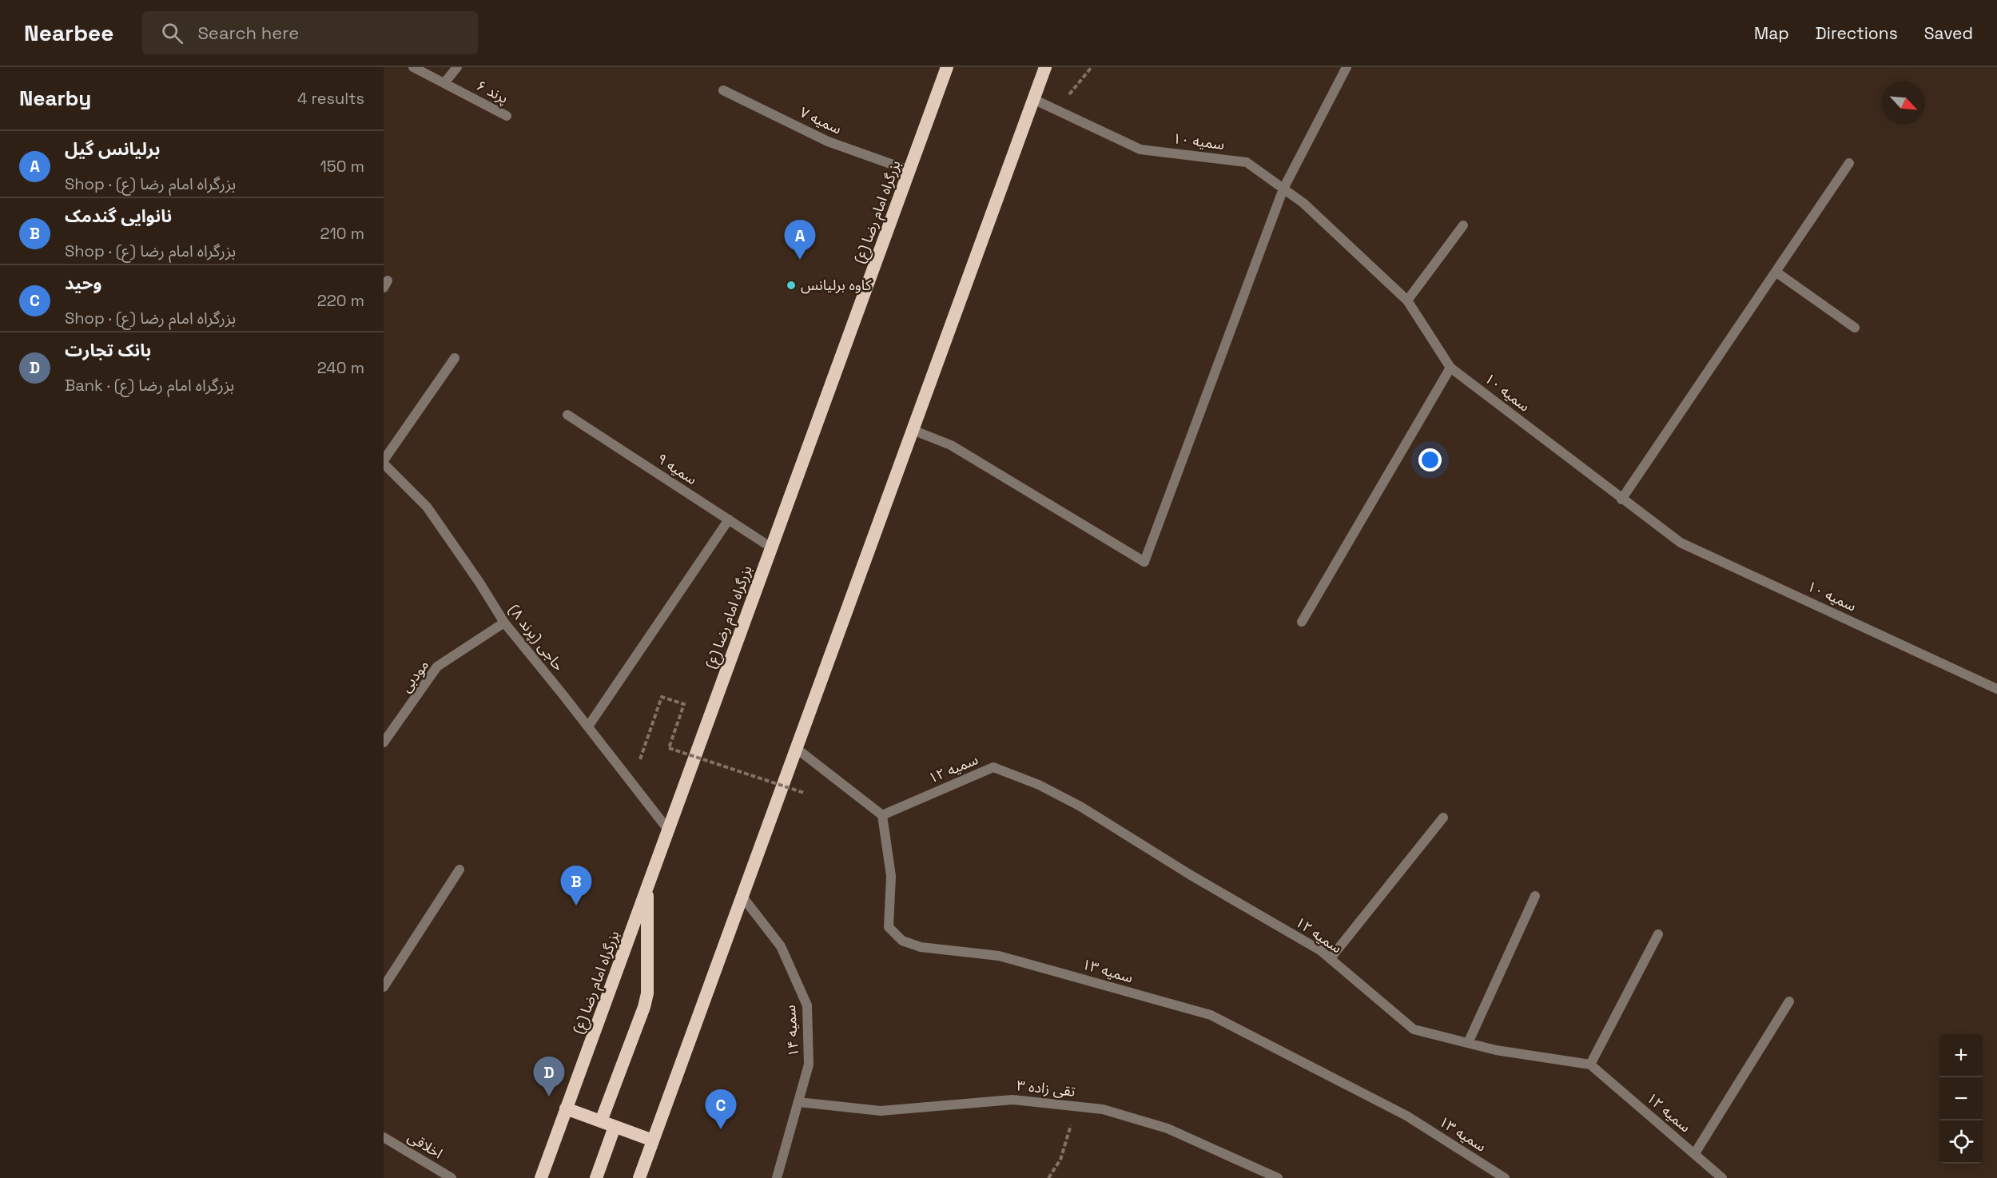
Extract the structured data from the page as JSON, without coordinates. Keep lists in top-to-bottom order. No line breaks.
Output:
{"streets":{"highway":["بزرگراه امام رضا (ع)"],"street":["پرند ۶","سمیه ۷","سمیه ۱۰","سمیه ۹","حاجی (پرند ۸)","مودبی","سمیه ۱۲","سمیه ۱۳","سمیه ۱۴","تقی زاده ۳","اخلاقی"]},"crossings":[["سمیه ۷","بزرگراه امام رضا (ع)"],["بزرگراه امام رضا (ع)","سمیه ۹"],["بزرگراه امام رضا (ع)","حاجی (پرند ۸)"],["حاجی (پرند ۸)","مودبی"],["سمیه ۱۲","سمیه ۱۳"],["سمیه ۱۴","تقی زاده ۳"]],"places":["کاوه برلیانس"],"north":"bottom right","page":{"header":"Nearbee","search":"Search here","nav":["Map","Directions","Saved"],"heading":["Nearby","4 results"],"list":[{"mark":"A","name":"برلیانس گیل","note":"Shop · بزرگراه امام رضا (ع)","value":"150 m"},{"mark":"B","name":"نانوایی گندمک","note":"Shop · بزرگراه امام رضا (ع)","value":"210 m"},{"mark":"C","name":"وحید","note":"Shop · بزرگراه امام رضا (ع)","value":"220 m"},{"mark":"D","name":"بانک تجارت","note":"Bank · بزرگراه امام رضا (ع)","value":"240 m"}],"pins":["A","B","D","C"],"map_buttons":["+","−"]}}
